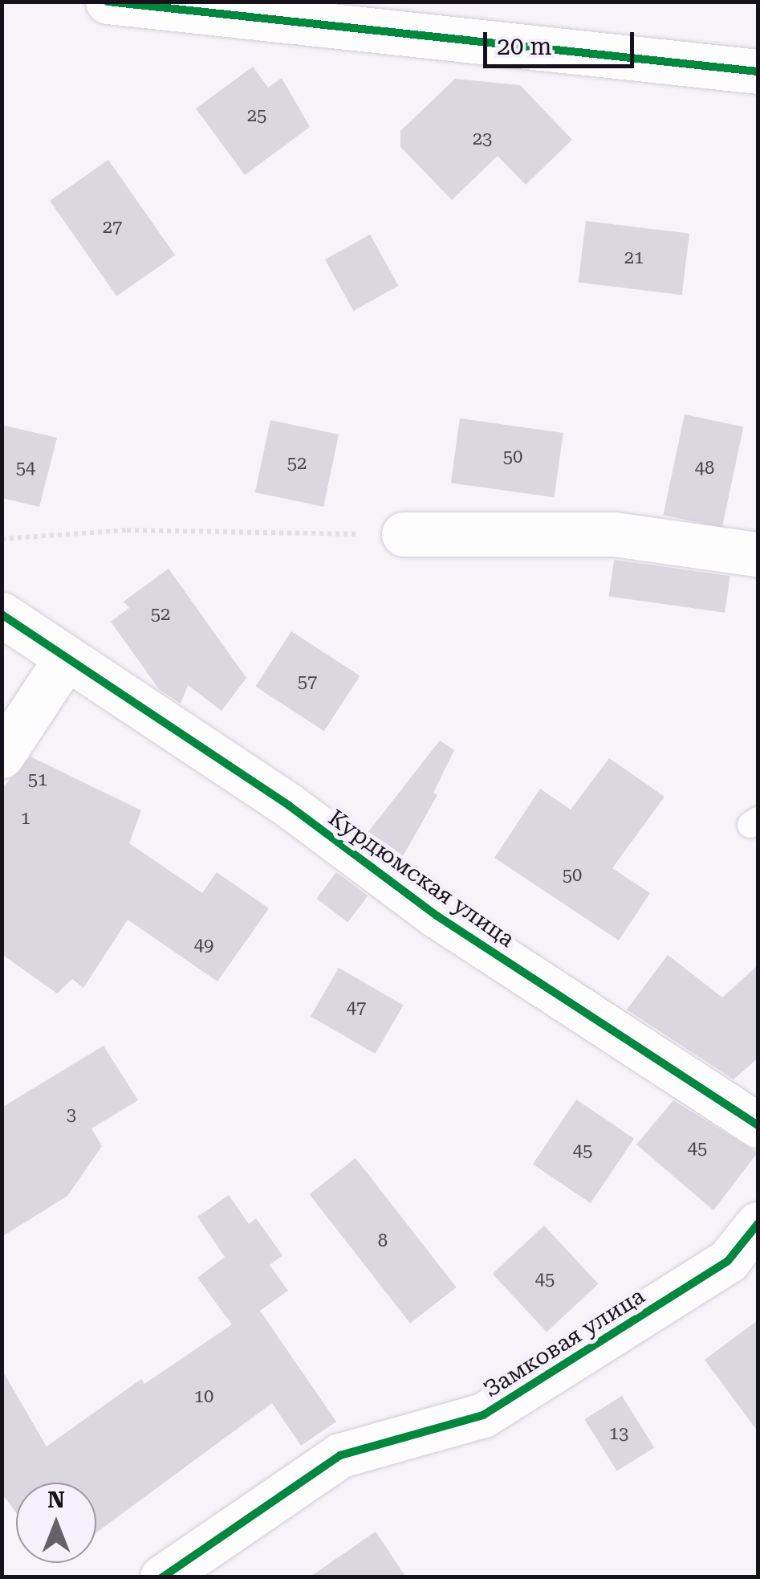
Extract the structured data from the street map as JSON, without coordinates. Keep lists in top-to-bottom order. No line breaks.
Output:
{"streets":{"street":["Курдюмская улица","Замковая улица"]},"house_numbers":["25","23","27","21","50","52","54","48","52","57","51","1","50","49","47","3","45","45","8","45","10","13"],"scale_bar":"20 m","north":"top"}
